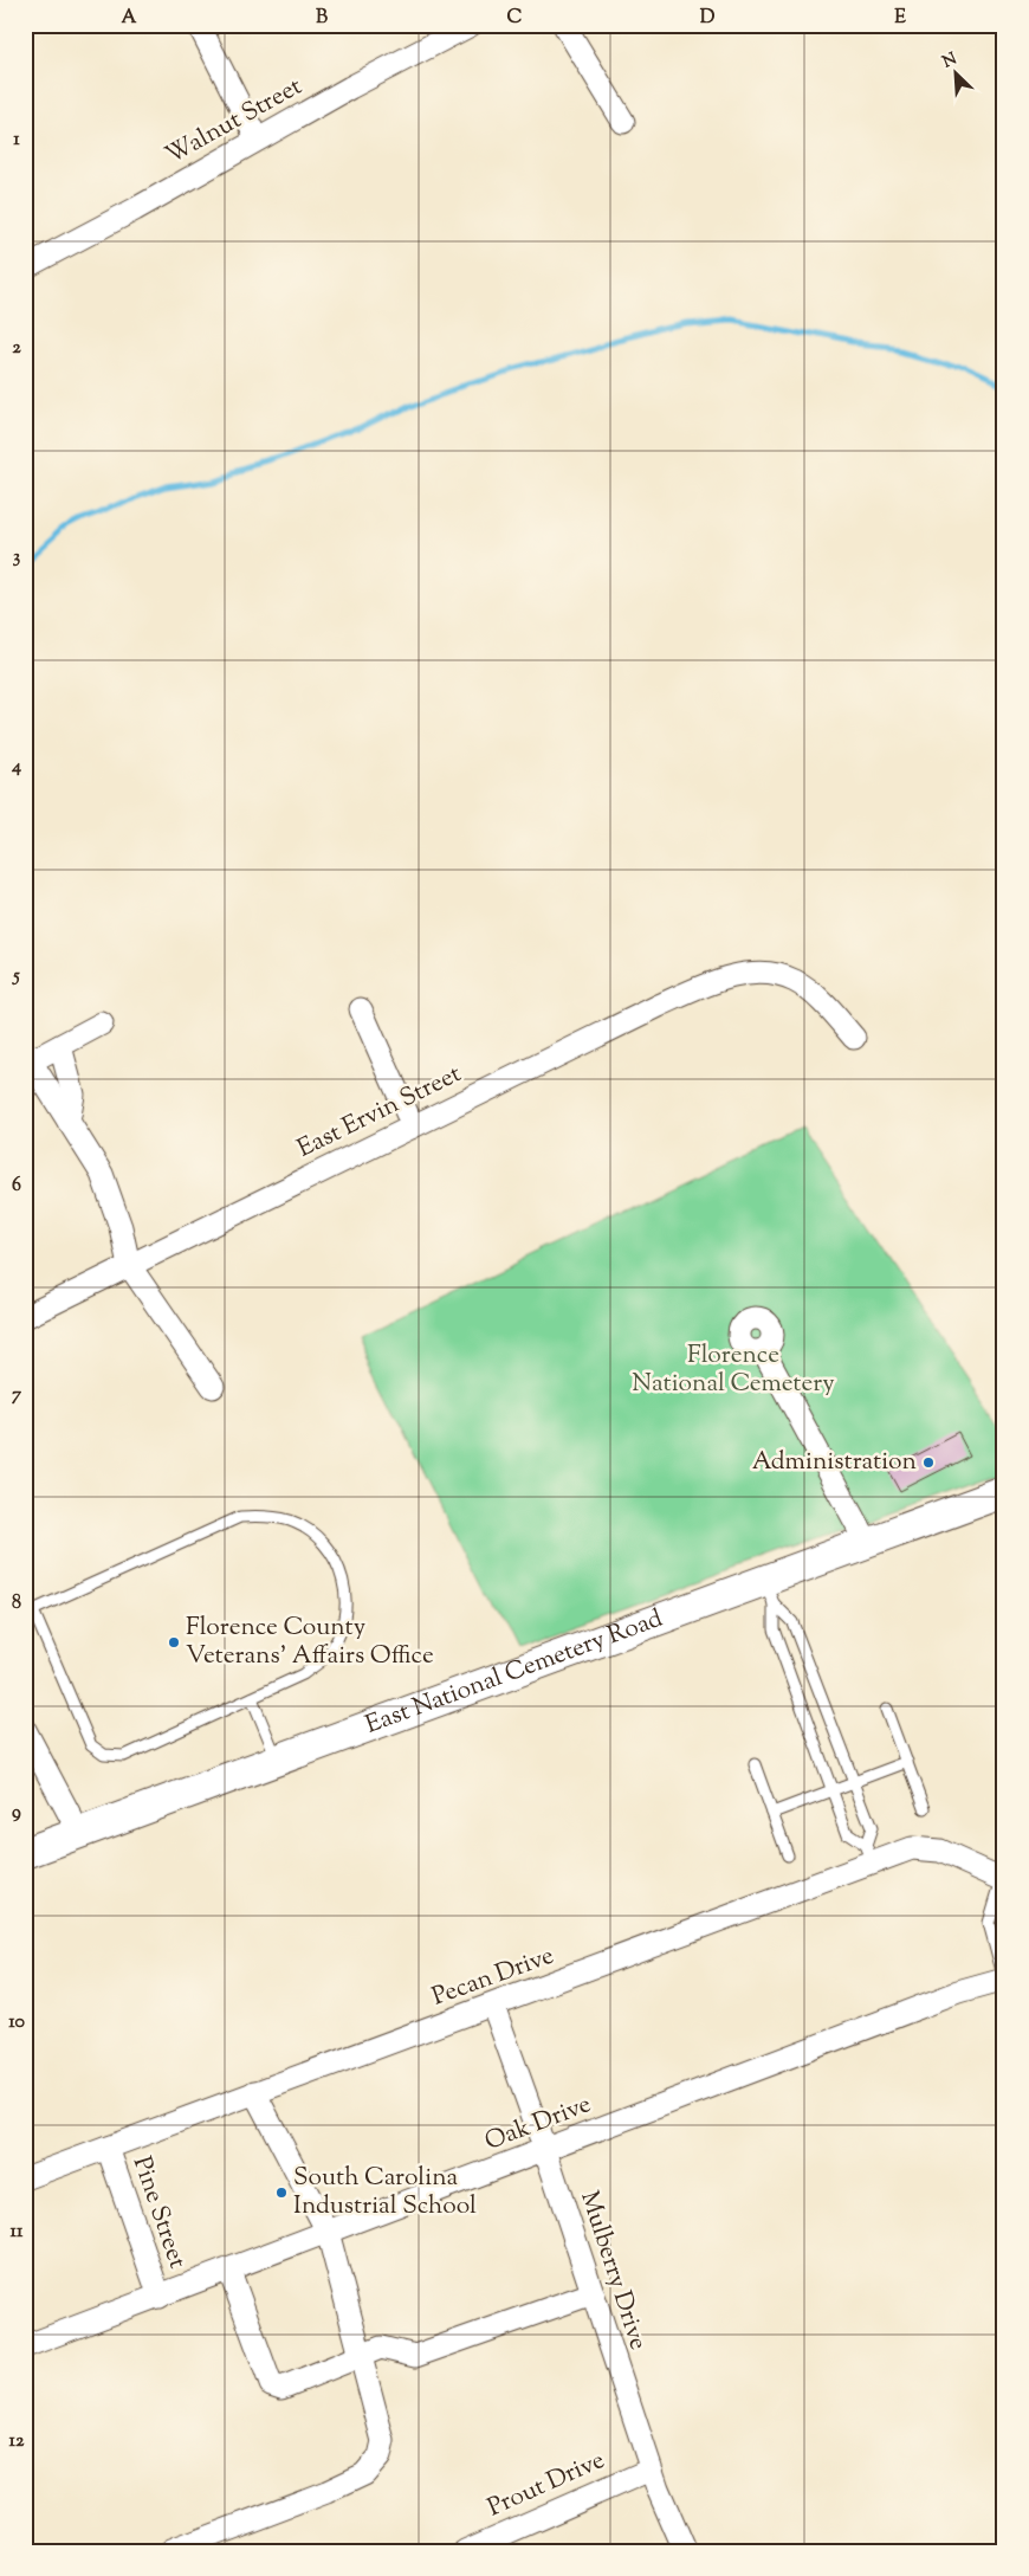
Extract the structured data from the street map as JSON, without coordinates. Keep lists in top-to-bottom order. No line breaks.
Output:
{"streets":{"street":["Walnut Street","East Ervin Street","East National Cemetery Road","Pecan Drive","Oak Drive","Pine Street","Mulberry Drive","Prout Drive"]},"crossings":[["Pecan Drive","Pine Street"],["Pecan Drive","Mulberry Drive"],["Oak Drive","Pine Street"],["Oak Drive","Mulberry Drive"],["Mulberry Drive","Prout Drive"]],"parks":["Florence National Cemetery"],"places":["Administration","Florence County Veterans' Affairs Office","South Carolina Industrial School"],"north":"top left","grid":{"columns":["A","B","C","D","E"],"rows":["1","2","3","4","5","6","7","8","9","10","11","12"]}}
